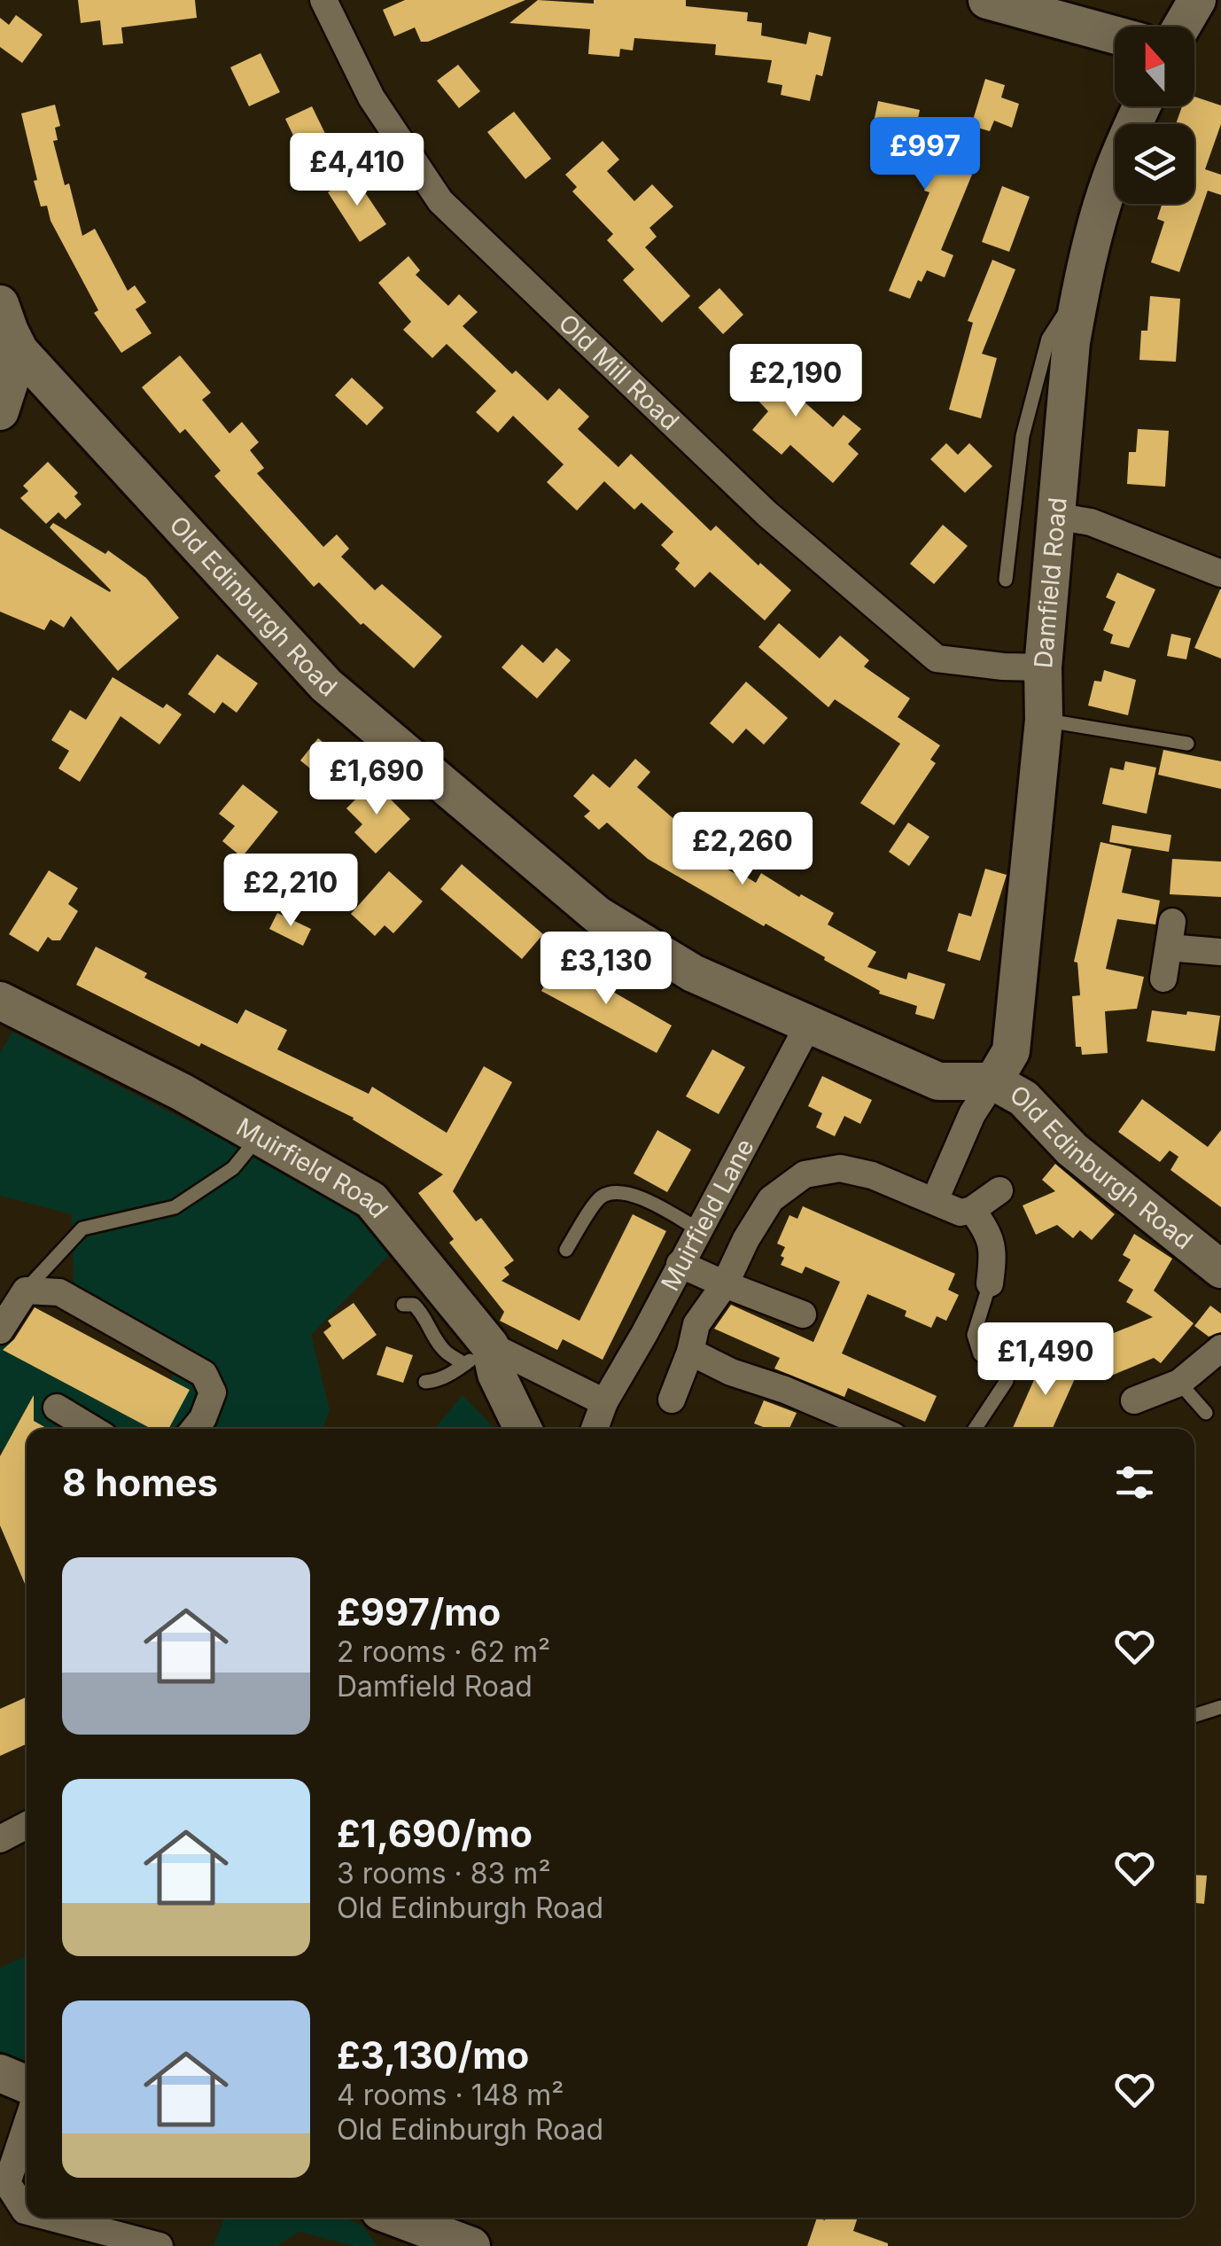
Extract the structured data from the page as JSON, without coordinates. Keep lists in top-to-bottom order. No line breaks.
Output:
{"streets":{"street":["Old Mill Road","Damfield Road","Old Edinburgh Road","Muirfield Road","Muirfield Lane"]},"crossings":[["Old Mill Road","Damfield Road"],["Damfield Road","Old Edinburgh Road"],["Old Edinburgh Road","Muirfield Lane"]],"north":"top","page":{"price":["£997","£4,410","£2,190","£1,690","£2,260","£2,210","£3,130","£1,490"],"heading":"8 homes","list":[{"name":"£997/mo","note":"2 rooms · 62 m² · Damfield Road"},{"name":"£1,690/mo","note":"3 rooms · 83 m² · Old Edinburgh Road"},{"name":"£3,130/mo","note":"4 rooms · 148 m² · Old Edinburgh Road"}]}}
